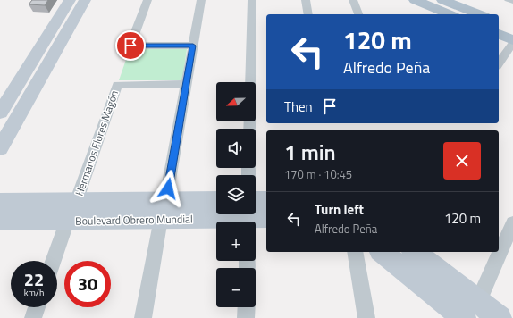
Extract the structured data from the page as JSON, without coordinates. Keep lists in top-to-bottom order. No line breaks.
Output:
{"streets":{"street":["Hermanos Flores Magón","Boulevard Obrero Mundial"]},"crossings":[["Hermanos Flores Magón","Boulevard Obrero Mundial"]],"north":"left","page":{"turn":["120 m","Alfredo Peña"],"map_buttons":["+","−"],"then":"Then","heading":["1 min","170 m · 10:45"],"list":[{"name":"Turn left","note":"Alfredo Peña","value":"120 m"}],"speed":"22 km/h","limit":"30"}}
